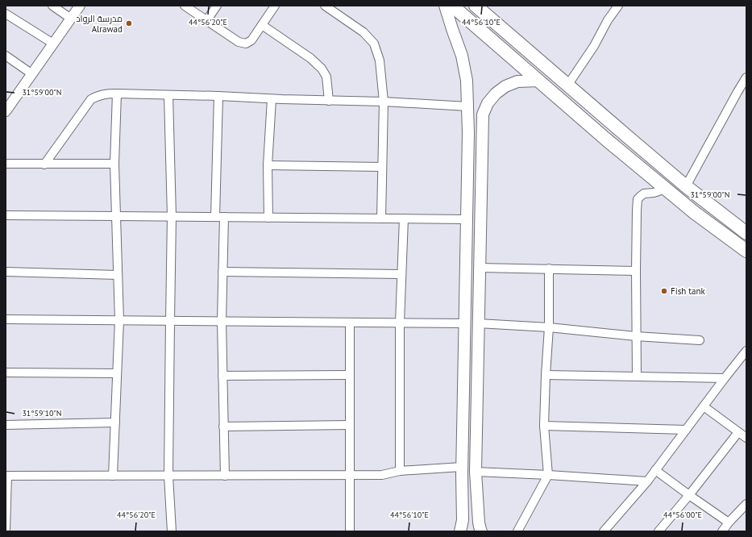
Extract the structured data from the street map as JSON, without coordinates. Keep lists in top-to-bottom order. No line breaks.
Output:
{"places":["مدرسة الرواد Alrawad","Fish tank"],"coordinates":["44°56'20\"E","44°56'10\"E","31°59'00\"N","31°59'10\"N","44°56'00\"E"]}
